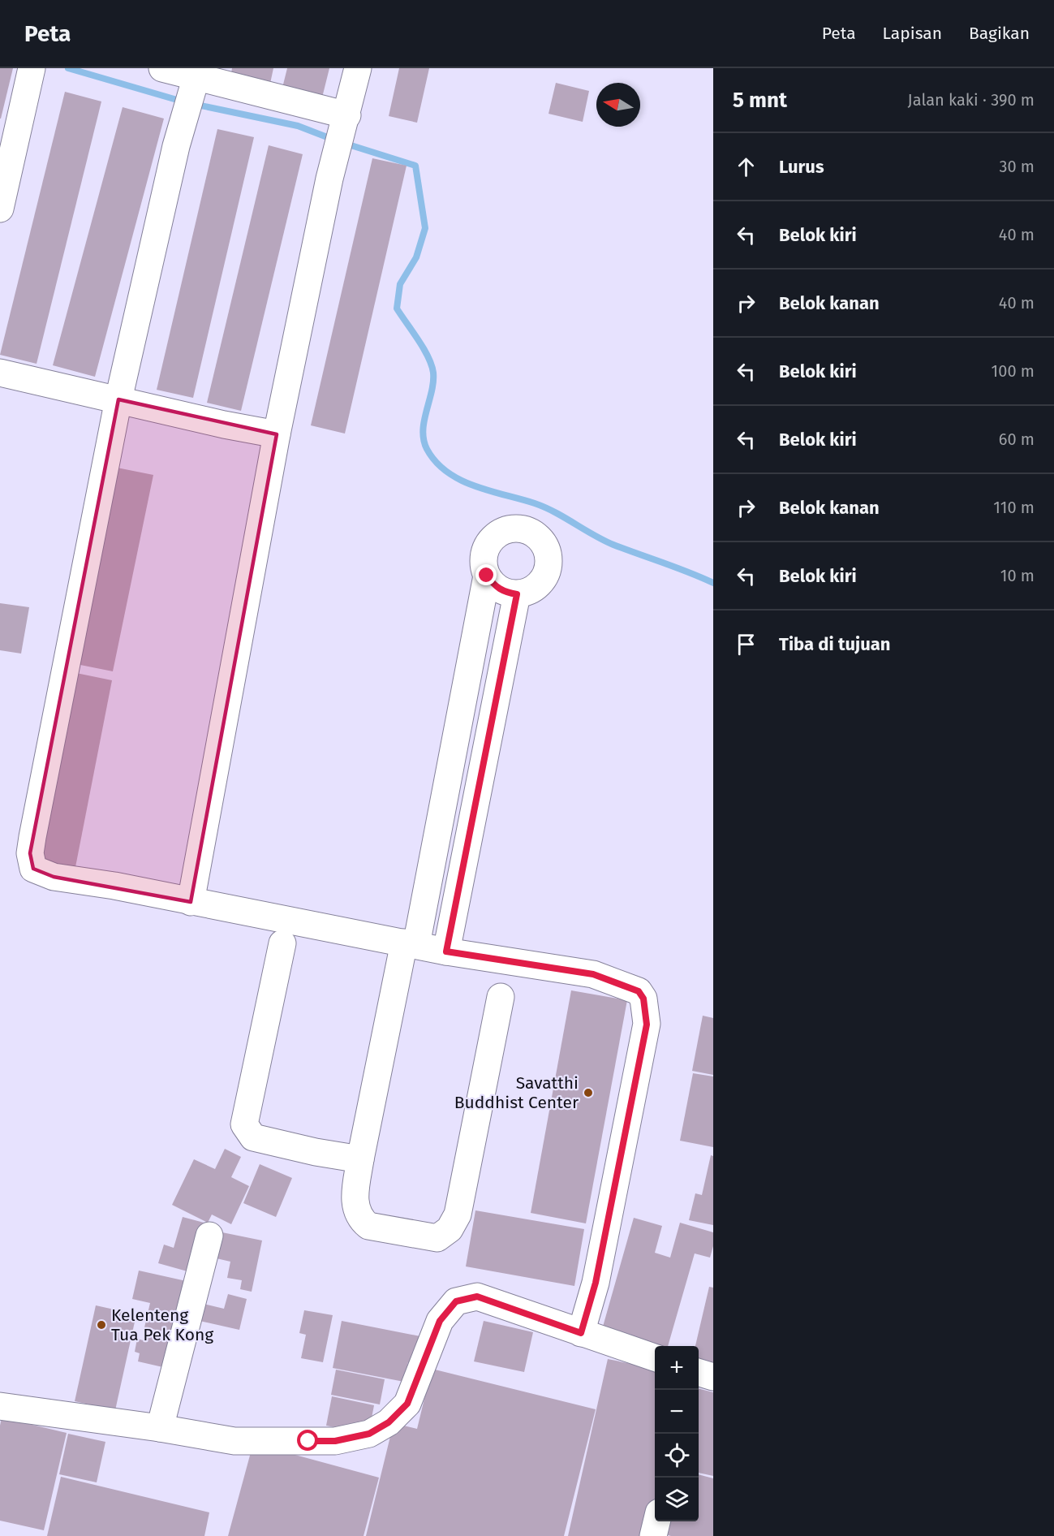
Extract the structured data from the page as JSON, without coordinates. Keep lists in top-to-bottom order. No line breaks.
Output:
{"places":["Savatthi Buddhist Center","Kelenteng Tua Pek Kong"],"north":"left","page":{"header":"Peta","nav":["Peta","Lapisan","Bagikan"],"heading":["5 mnt","Jalan kaki · 390 m"],"list":[["Lurus","30 m"],["Belok kiri","40 m"],["Belok kanan","40 m"],["Belok kiri","100 m"],["Belok kiri","60 m"],["Belok kanan","110 m"],["Belok kiri","10 m"],"Tiba di tujuan"],"map_buttons":["+","−"]}}
